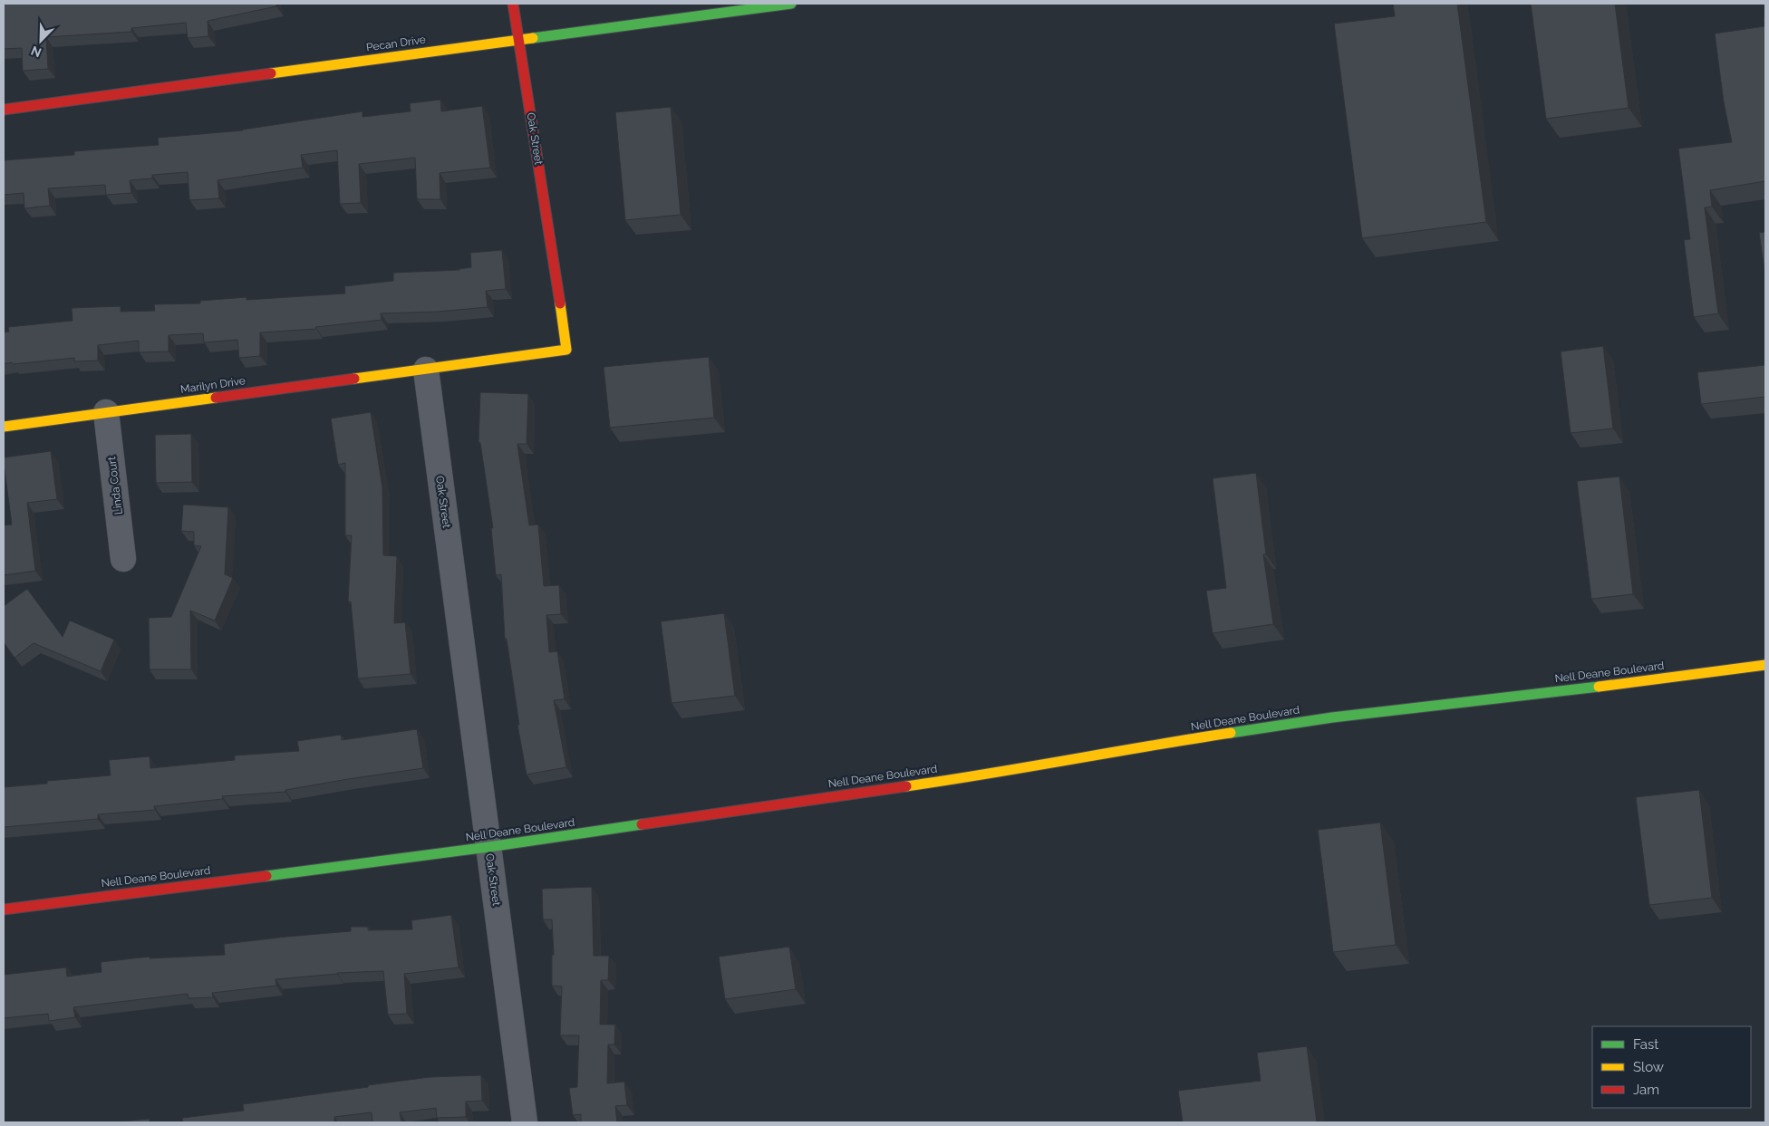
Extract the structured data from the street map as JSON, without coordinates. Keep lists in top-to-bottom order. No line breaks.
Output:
{"streets":{"street":["Pecan Drive","Oak Street","Marilyn Drive","Linda Court","Nell Deane Boulevard"]},"crossings":[["Pecan Drive","Oak Street"],["Oak Street","Marilyn Drive"],["Oak Street","Nell Deane Boulevard"],["Marilyn Drive","Linda Court"]],"legend":["Fast","Slow","Jam"],"north":"bottom left"}
